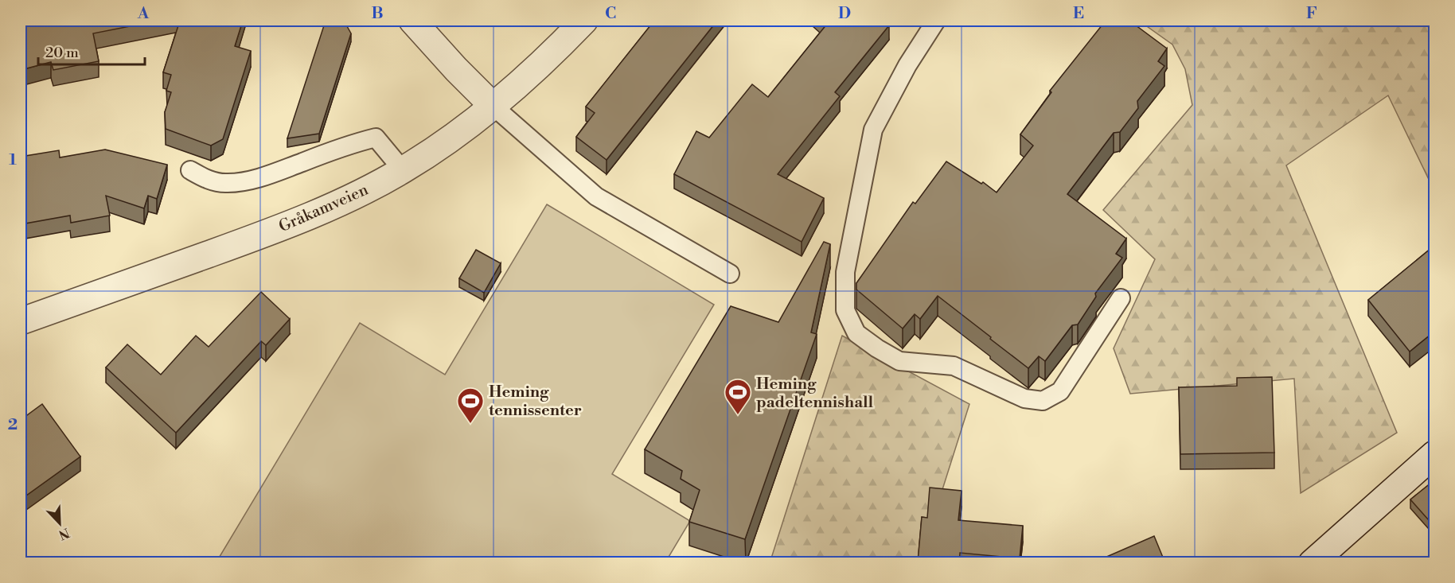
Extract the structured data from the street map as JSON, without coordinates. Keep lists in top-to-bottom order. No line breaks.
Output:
{"streets":{"street":["Gråkamveien"]},"places":{"sports":["Heming padeltennishall","Heming tennissenter"]},"scale_bar":"20 m","north":"bottom right","grid":{"columns":["A","B","C","D","E","F"],"rows":["1","2"]}}
